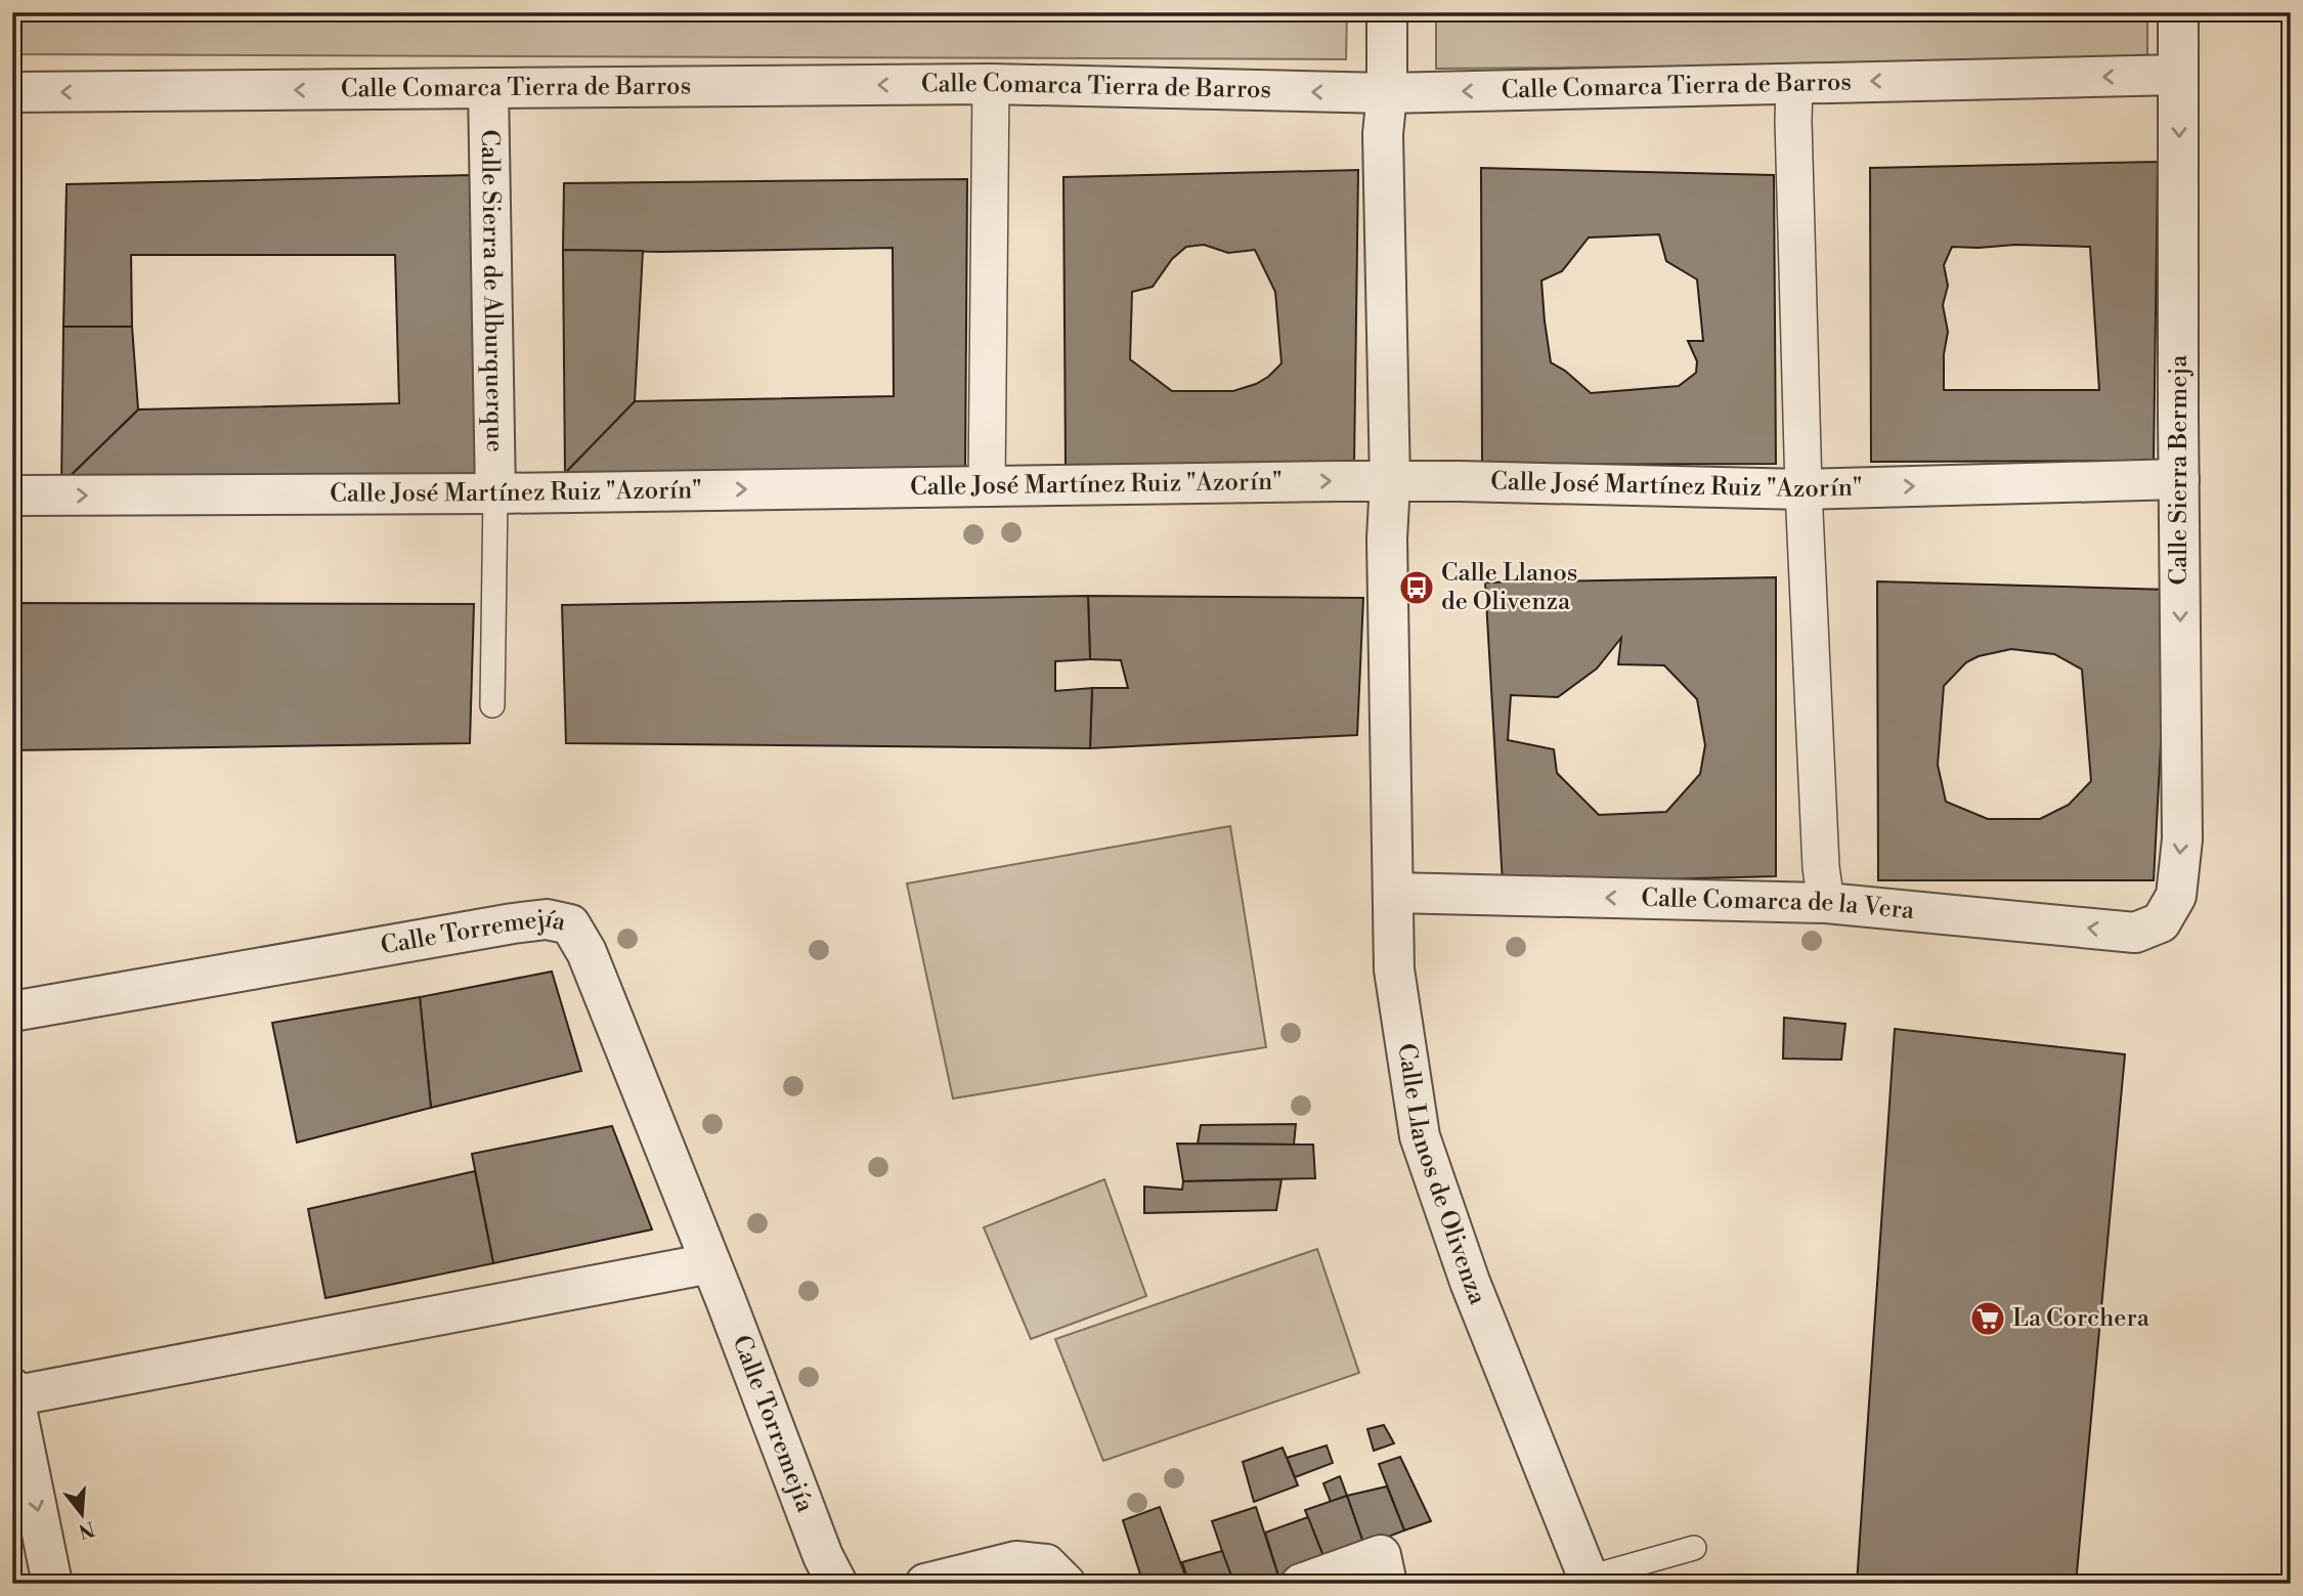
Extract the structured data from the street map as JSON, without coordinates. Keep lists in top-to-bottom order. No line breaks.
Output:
{"streets":{"street":["Calle Comarca Tierra de Barros","Calle Sierra de Alburquerque","Calle Sierra Bermeja","Calle José Martínez Ruiz \"Azorín\"","Calle Comarca de la Vera","Calle Torremejía","Calle Llanos de Olivenza"]},"crossings":[["Calle Comarca Tierra de Barros","Calle Sierra de Alburquerque"],["Calle Comarca Tierra de Barros","Calle Sierra Bermeja"],["Calle Comarca Tierra de Barros","Calle Llanos de Olivenza"],["Calle Sierra de Alburquerque","Calle José Martínez Ruiz \"Azorín\""],["Calle Sierra Bermeja","Calle José Martínez Ruiz \"Azorín\""],["Calle Sierra Bermeja","Calle Comarca de la Vera"],["Calle José Martínez Ruiz \"Azorín\"","Calle Llanos de Olivenza"],["Calle Comarca de la Vera","Calle Llanos de Olivenza"]],"one_way":["Calle Comarca Tierra de Barros","Calle Sierra Bermeja","Calle José Martínez Ruiz \"Azorín\"","Calle Comarca de la Vera"],"places":{"bus stop":["Calle Llanos de Olivenza"],"supermarket":["La Corchera"]},"north":"bottom"}
